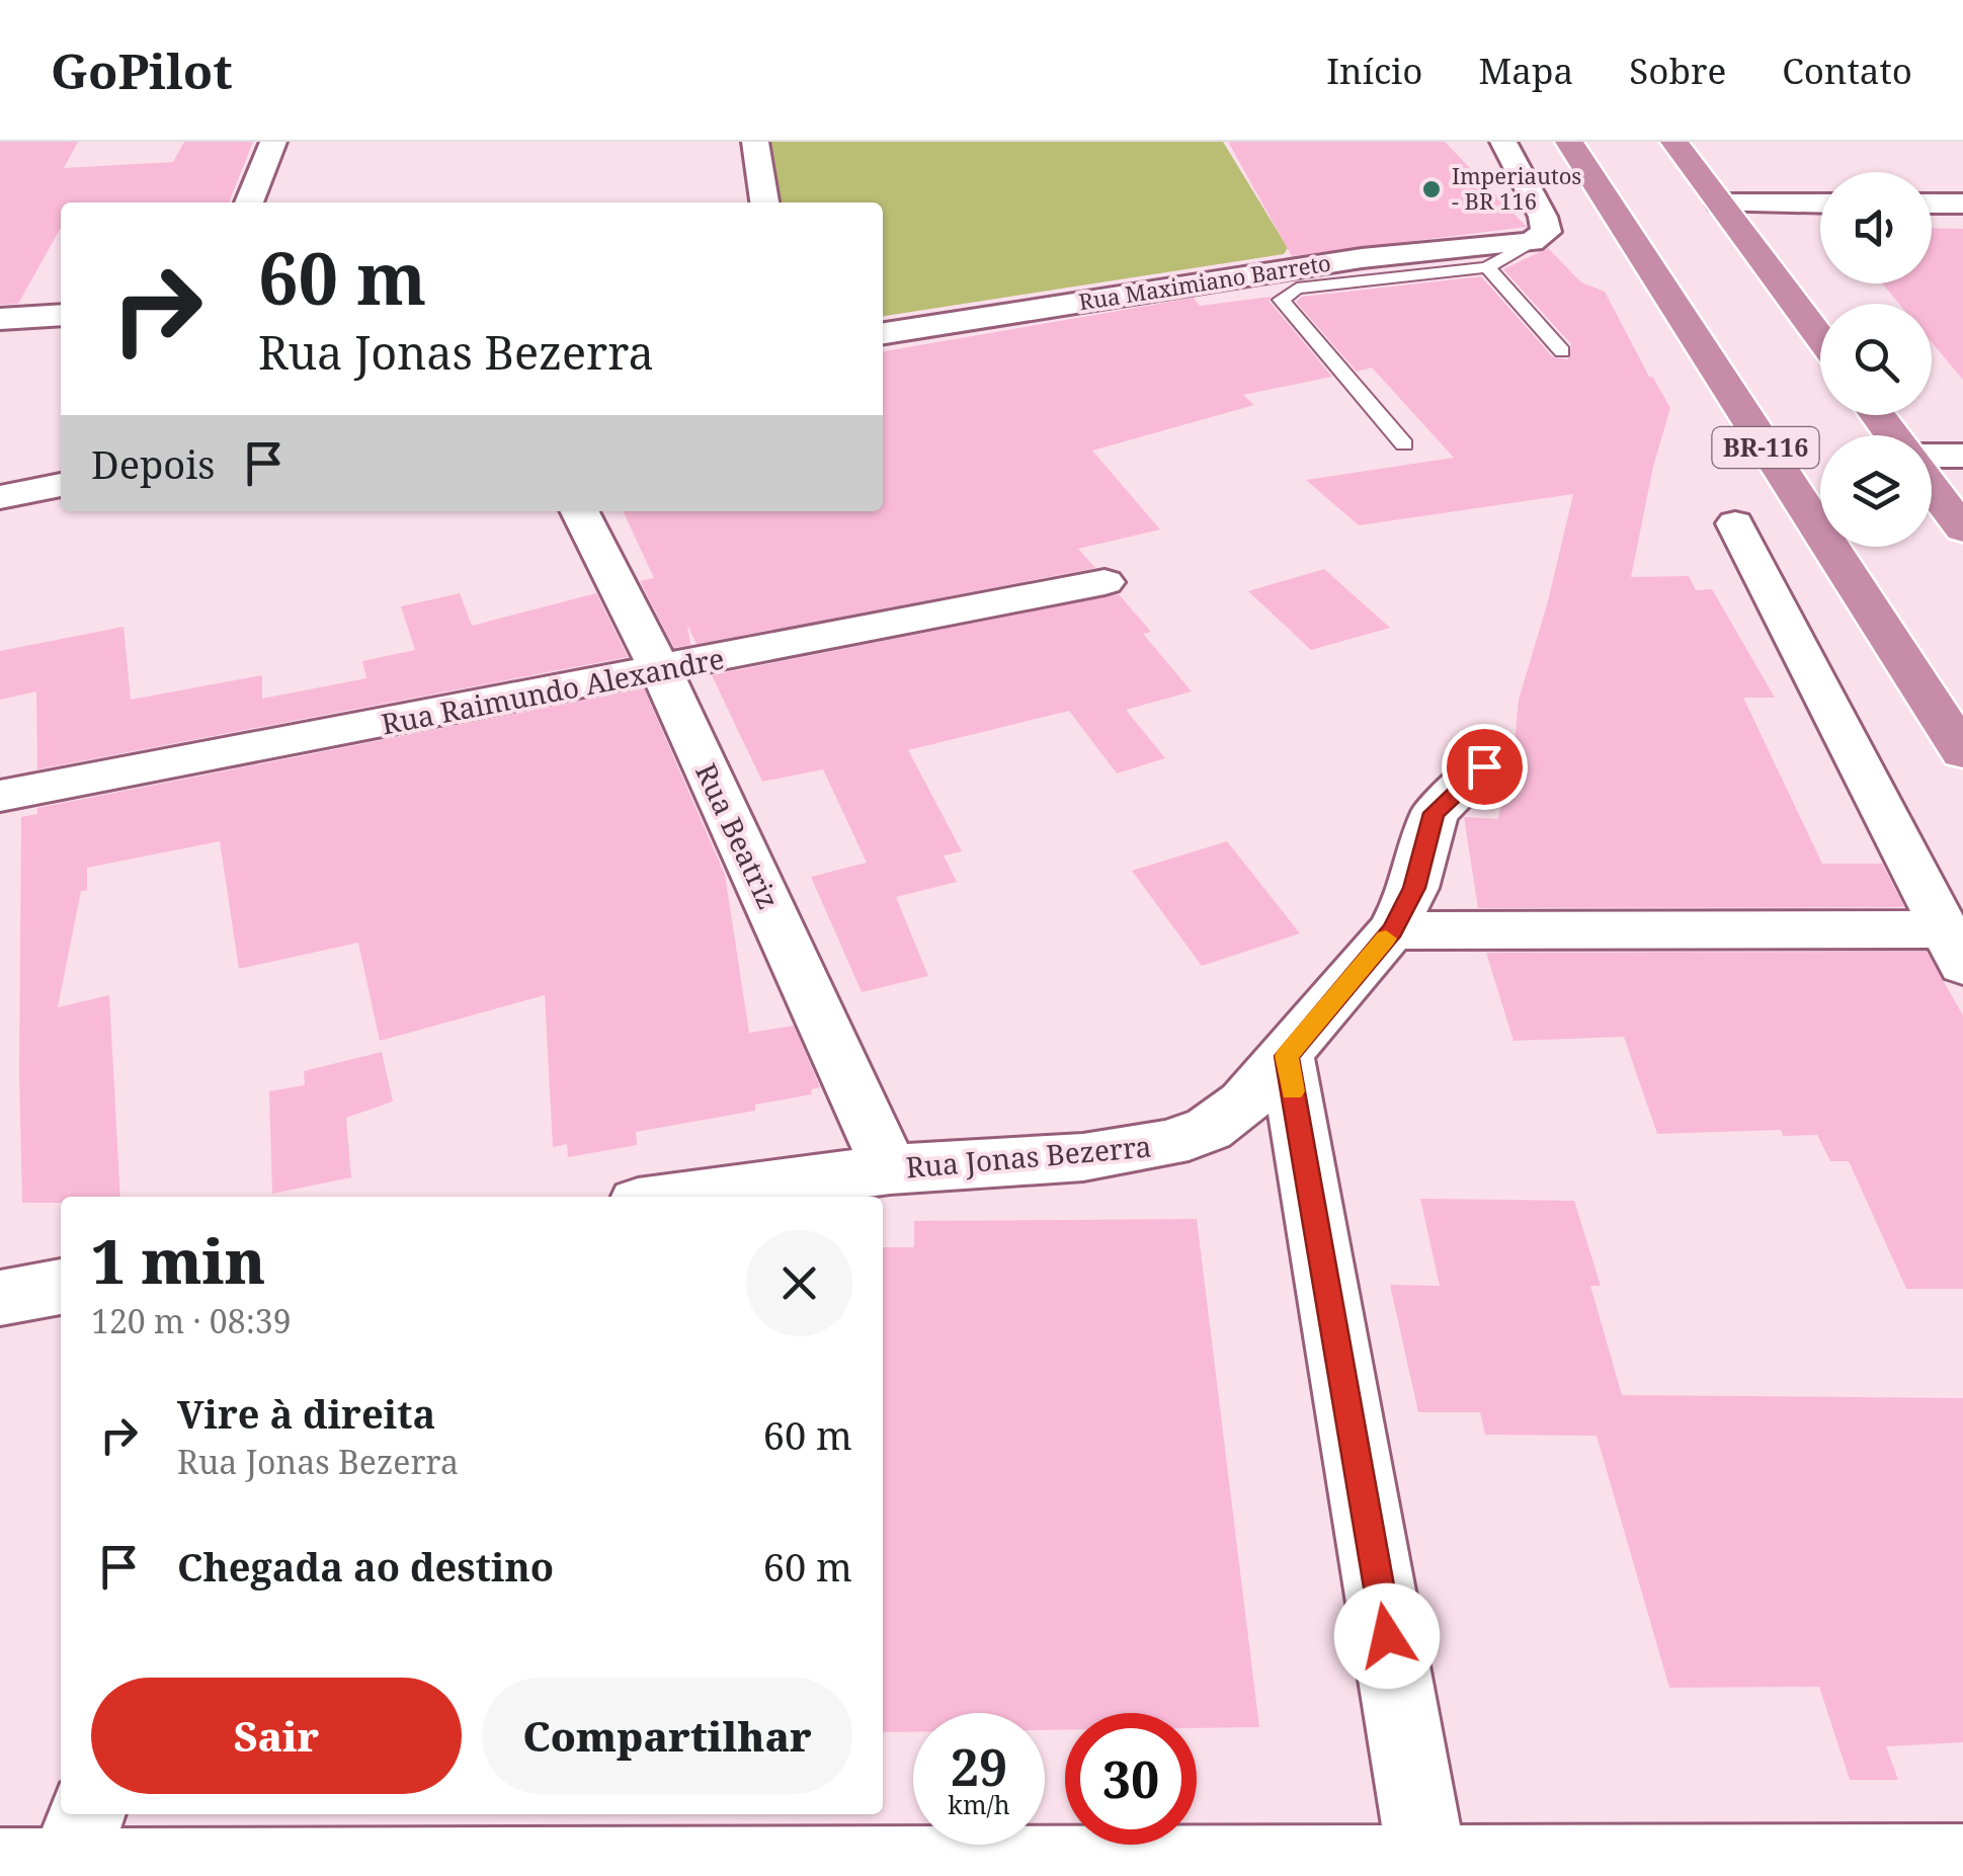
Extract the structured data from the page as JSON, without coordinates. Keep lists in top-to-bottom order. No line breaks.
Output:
{"streets":{"highway":["BR-116"],"street":["Rua Maximiano Barreto","Rua Raimundo Alexandre","Rua Beatriz","Rua Jonas Bezerra"]},"crossings":[["Rua Raimundo Alexandre","Rua Beatriz"],["Rua Beatriz","Rua Jonas Bezerra"]],"places":["Imperiautos - BR 116"],"page":{"header":"GoPilot","nav":["Início","Mapa","Sobre","Contato"],"turn":["60 m","Rua Jonas Bezerra"],"then":"Depois","heading":["1 min","120 m · 08:39"],"list":[{"name":"Vire à direita","note":"Rua Jonas Bezerra","value":"60 m"},{"name":"Chegada ao destino","value":"60 m"}],"buttons":["Sair","Compartilhar"],"speed":"29 km/h","limit":"30"}}
